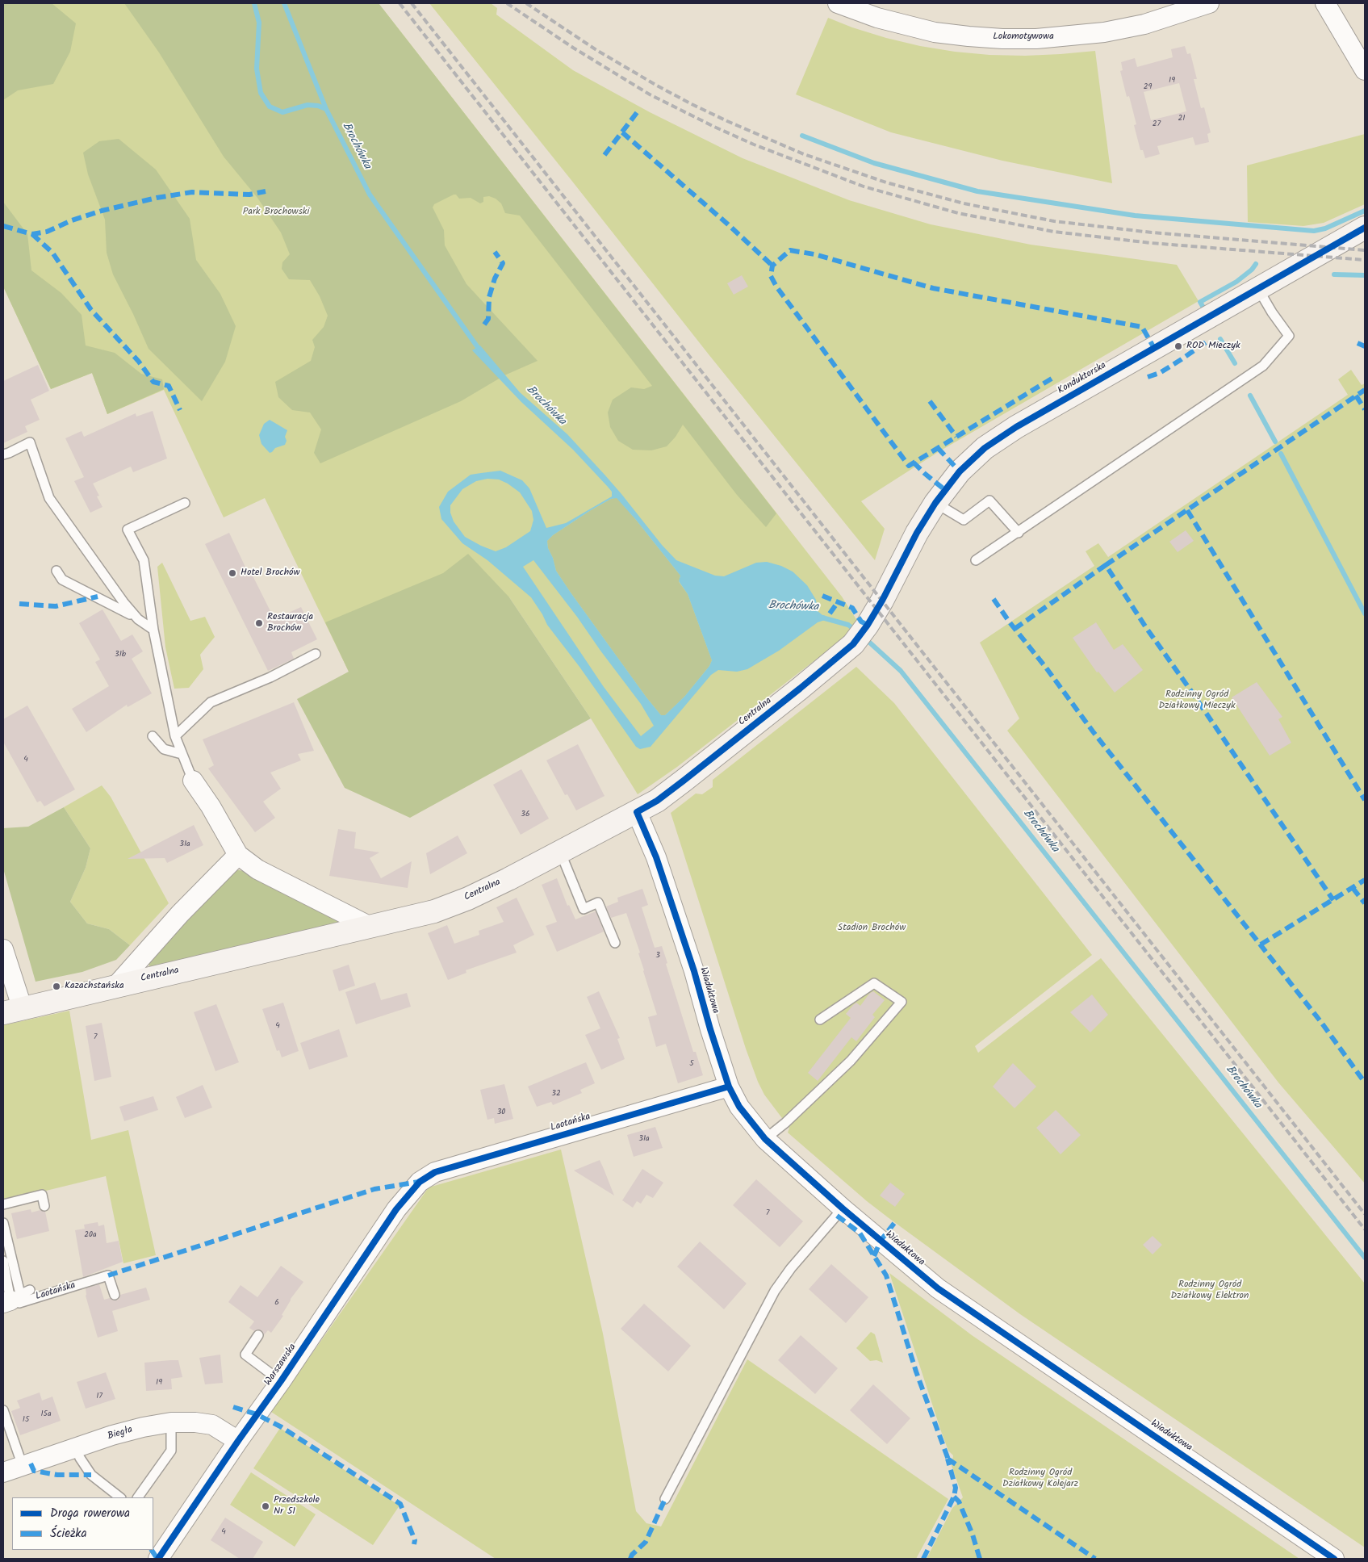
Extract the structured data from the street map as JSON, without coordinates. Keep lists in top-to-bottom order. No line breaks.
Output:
{"streets":{"street":["Lokomotywowa","Konduktorska","Centralna","Wiaduktowa","Laotańska","Warszawska","Biegła"]},"crossings":[["Konduktorska","Centralna"],["Centralna","Wiaduktowa"],["Wiaduktowa","Laotańska"],["Laotańska","Warszawska"],["Warszawska","Biegła"]],"water":["Brochówka"],"parks":["Park Brochowski","Rodzinny Ogród Działkowy Mieczyk","Stadion Brochów","Rodzinny Ogród Działkowy Elektron","Rodzinny Ogród Działkowy Kolejarz"],"places":["ROD Mieczyk","Hotel Brochów","Restauracja Brochów","Kazachstańska","Przedszkole Nr 51"],"house_numbers":["19","29","21","27","31b","4","36","31a","3","4","7","5","32","30","31a","7","20a","6","19","17","15a","15","4"],"legend":["Droga rowerowa","Ścieżka"]}
